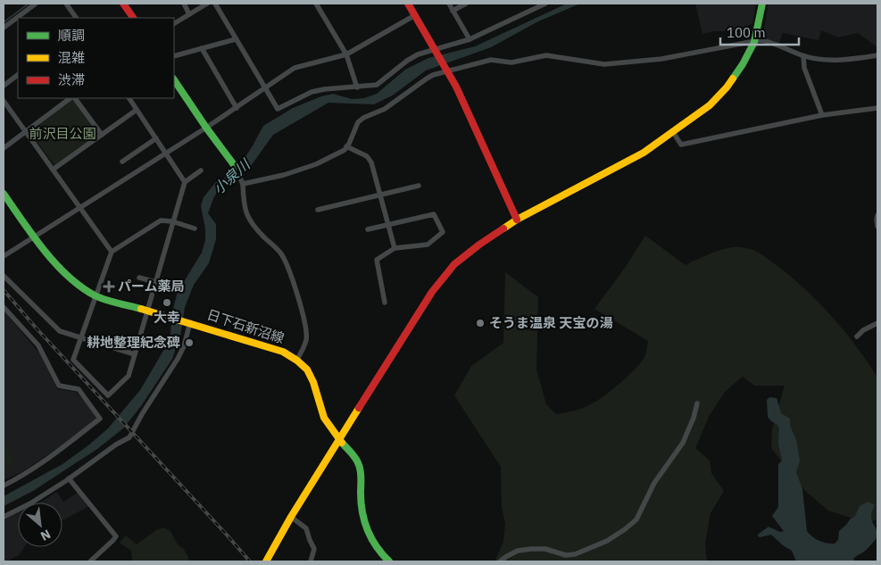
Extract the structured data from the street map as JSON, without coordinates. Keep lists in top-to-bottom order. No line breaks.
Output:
{"streets":{"street":["日下石新沼線"]},"water":["小泉川"],"parks":["前沢目公園"],"places":{"health":["パーム薬局"],"other":["大幸","そうま温泉 天宝の湯","耕地整理紀念碑"]},"legend":["順調","混雑","渋滞"],"scale_bar":"100 m","north":"bottom right"}
